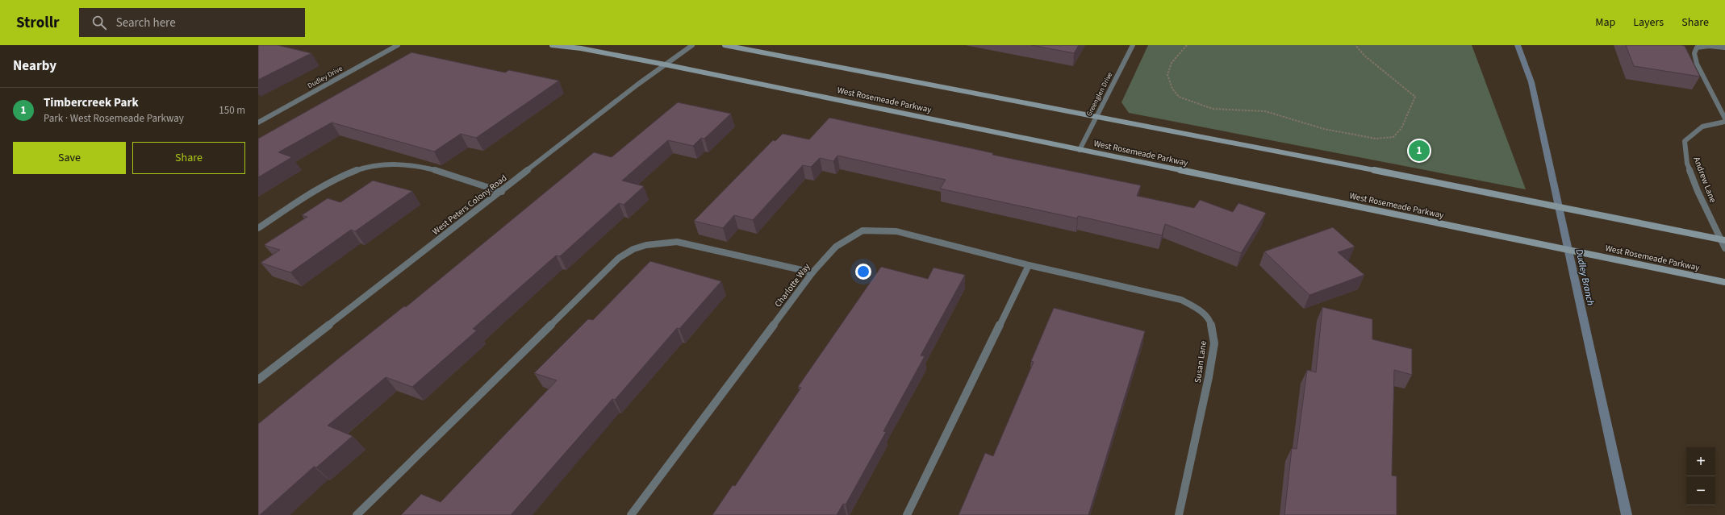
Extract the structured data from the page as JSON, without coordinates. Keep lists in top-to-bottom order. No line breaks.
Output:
{"streets":{"main road":["West Rosemeade Parkway"],"street":["Dudley Drive","Greenglen Drive","Andrew Lane","West Peters Colony Road","Charlotte Way","Susan Lane"]},"crossings":[["Greenglen Drive","West Rosemeade Parkway"],["West Rosemeade Parkway","West Peters Colony Road"],["Charlotte Way","Susan Lane"]],"water":["Dudley Branch"],"page":{"header":"Strollr","search":"Search here","nav":["Map","Layers","Share"],"heading":"Nearby","list":[{"mark":"1","name":"Timbercreek Park","note":"Park · West Rosemeade Parkway","value":"150 m"}],"buttons":["Save","Share"],"pins":"1","map_buttons":["+","−"]}}
